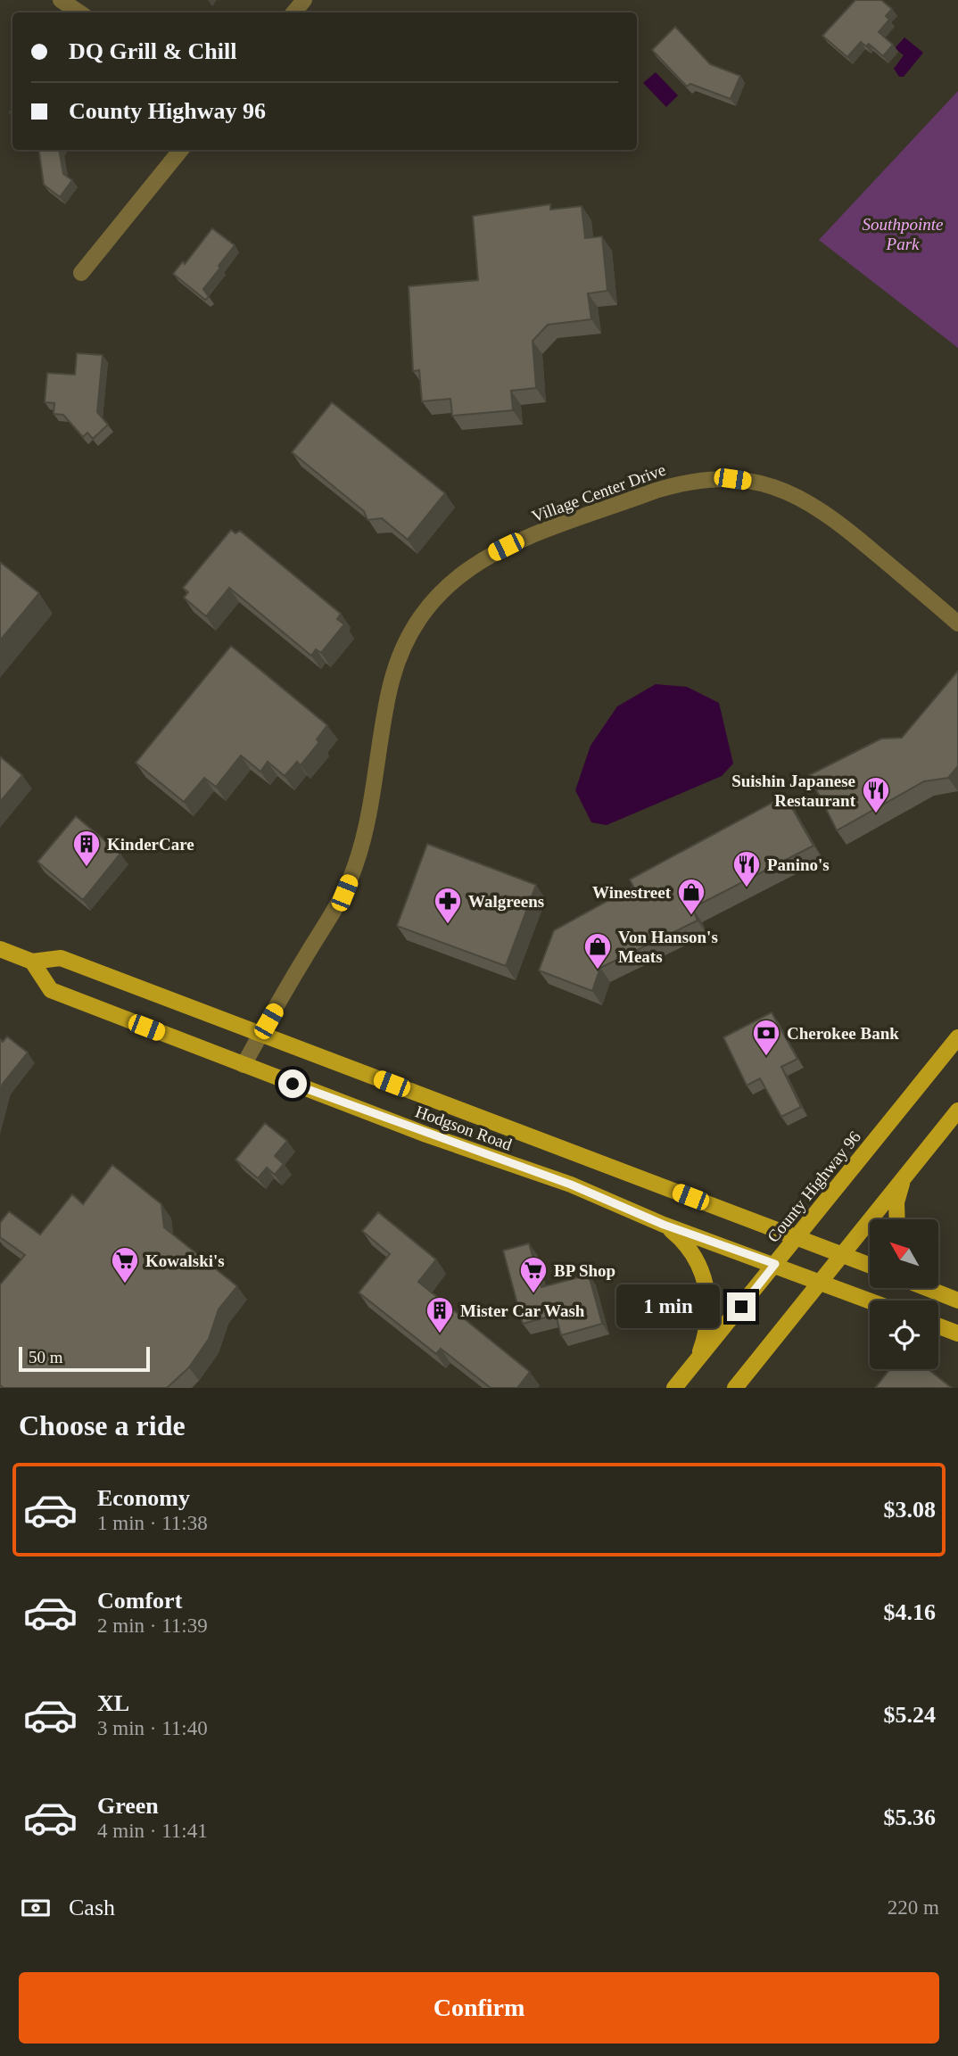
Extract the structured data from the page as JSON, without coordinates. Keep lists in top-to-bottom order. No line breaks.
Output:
{"streets":{"main road":["Hodgson Road","County Highway 96"],"street":["Village Center Drive"]},"crossings":[["Village Center Drive","Hodgson Road"],["Hodgson Road","County Highway 96"]],"parks":["Southpointe Park"],"places":{"restaurant":["Suishin Japanese Restaurant","Panino's"],"building":["KinderCare","Mister Car Wash"],"shop":["Winestreet","Von Hanson's Meats"],"pharmacy":["Walgreens"],"bank":["Cherokee Bank"],"supermarket":["Kowalski's","BP Shop"]},"scale_bar":"50 m","north":"top left","page":{"banner":["DQ Grill & Chill","County Highway 96"],"bubble":"1 min","scale":"50 m","heading":"Choose a ride","list":[{"name":"Economy","note":"1 min · 11:38","value":"$3.08"},{"name":"Comfort","note":"2 min · 11:39","value":"$4.16"},{"name":"XL","note":"3 min · 11:40","value":"$5.24"},{"name":"Green","note":"4 min · 11:41","value":"$5.36"}],"pay":["Cash","220 m"],"buttons":"Confirm"}}
